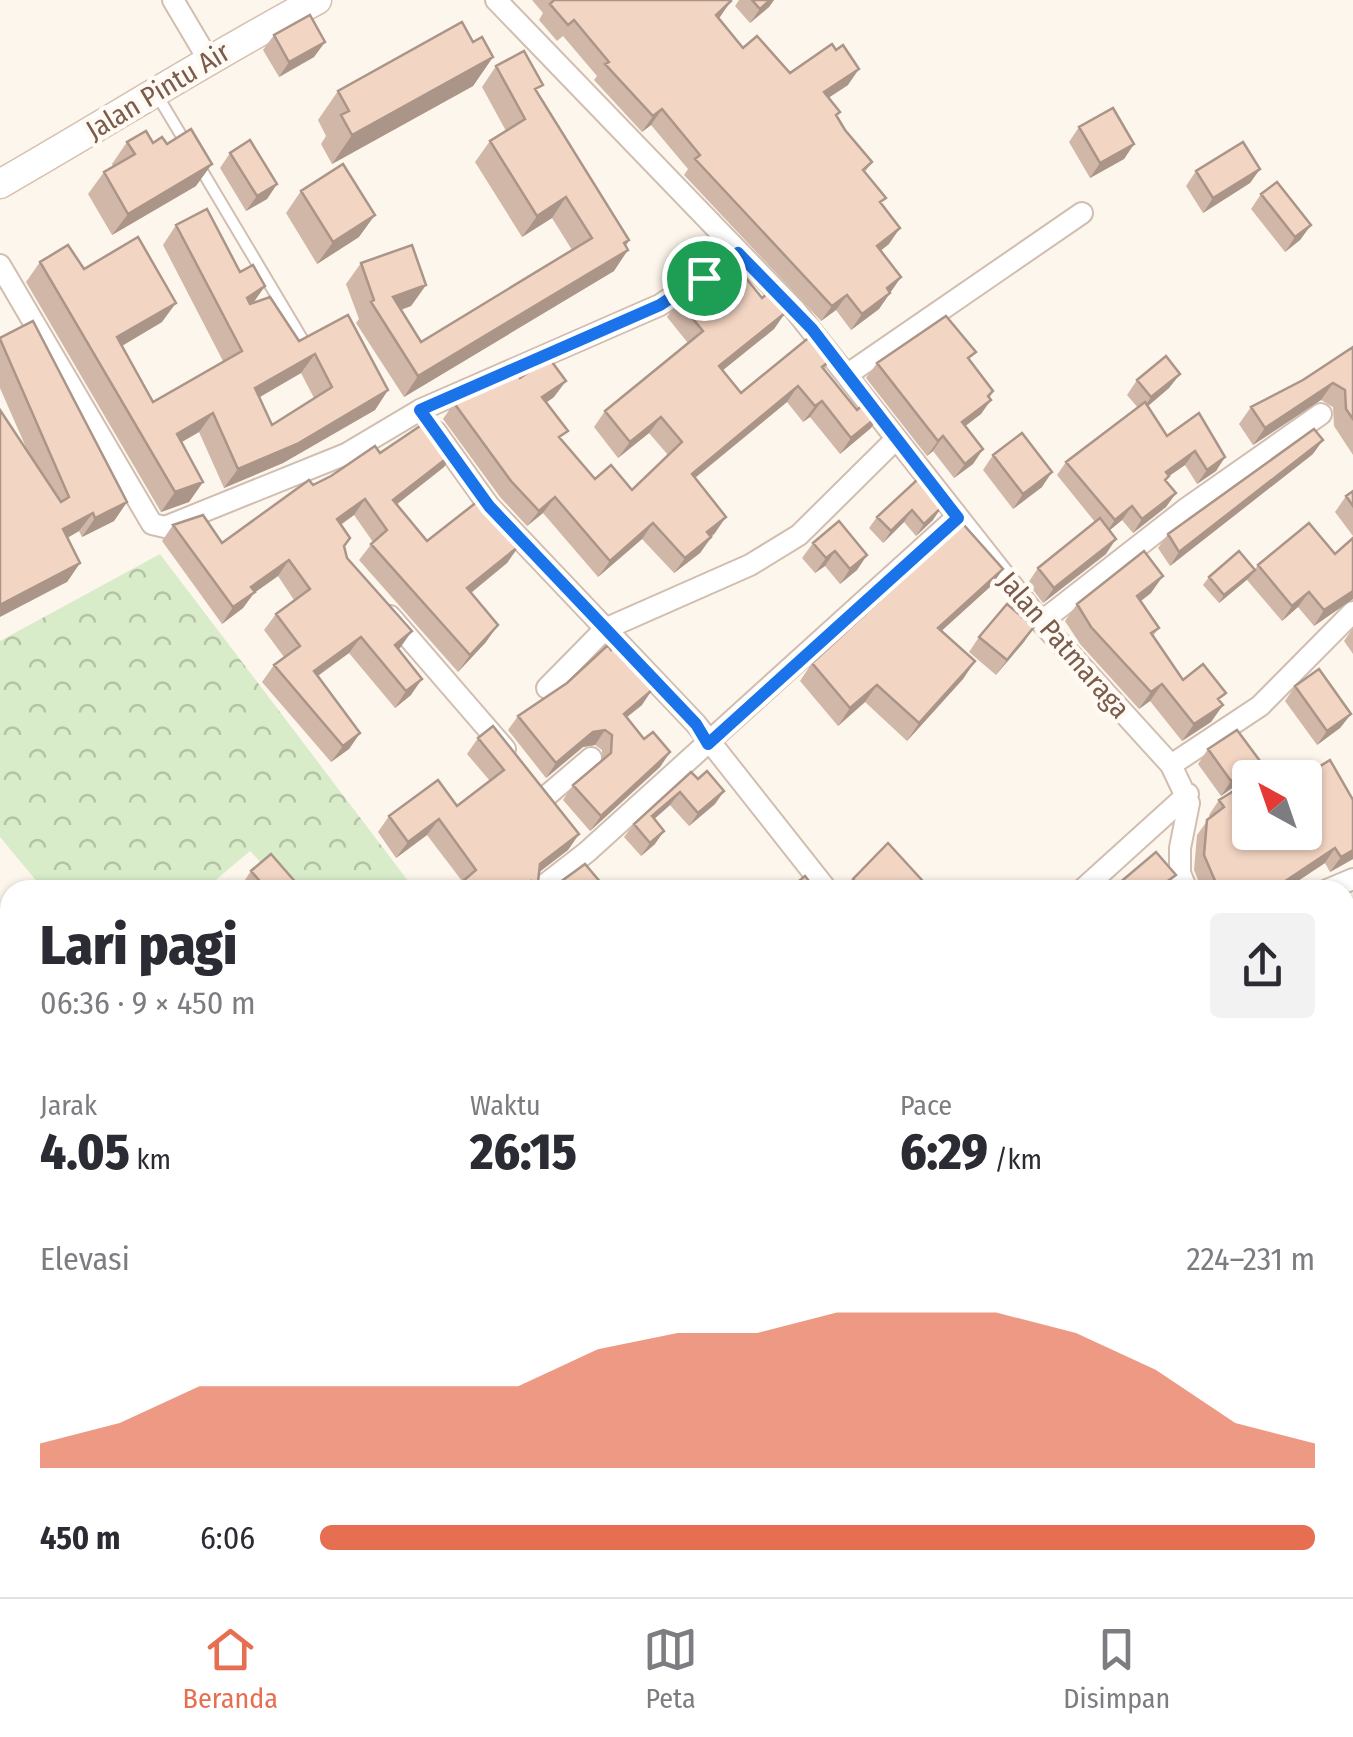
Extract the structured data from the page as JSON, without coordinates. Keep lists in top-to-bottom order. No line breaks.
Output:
{"streets":{"street":["Jalan Pintu Air","Jalan Patmaraga"]},"north":"top left","page":{"heading":["Lari pagi","06:36 · 9 × 450 m"],"stats":[["Jarak","4.05 km"],["Waktu","26:15"],["Pace","6:29 /km"]],"chart":["Elevasi","224–231 m"],"list":[{"name":"450 m","note":"6:06"}],"tabs":["Beranda","Peta","Disimpan"]}}
